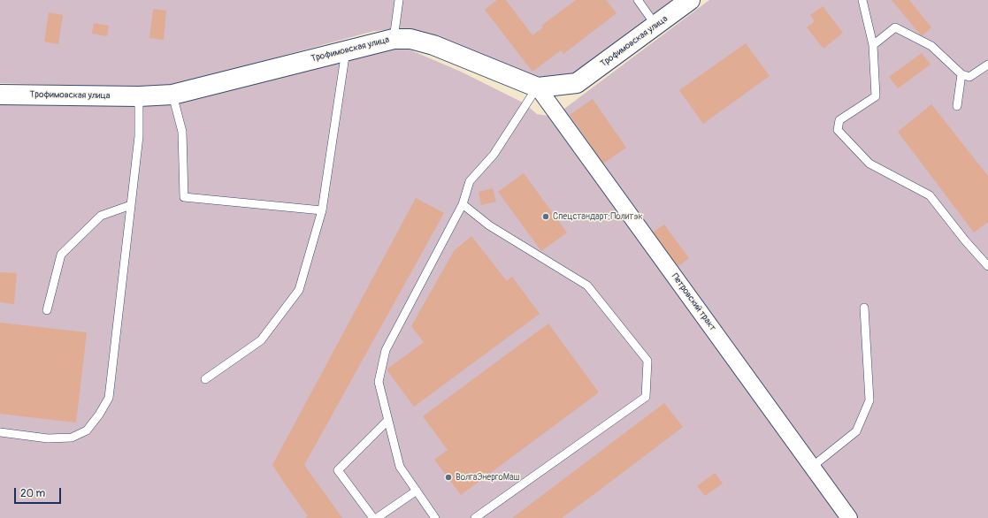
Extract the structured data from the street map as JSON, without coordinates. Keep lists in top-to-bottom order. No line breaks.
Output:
{"streets":{"street":["Трофимовская улица","Петровский тракт"]},"crossings":[["Трофимовская улица","Петровский тракт"]],"places":["Спецстандарт;Политэк","ВолгаЭнергоМаш"],"scale_bar":"20 m"}
